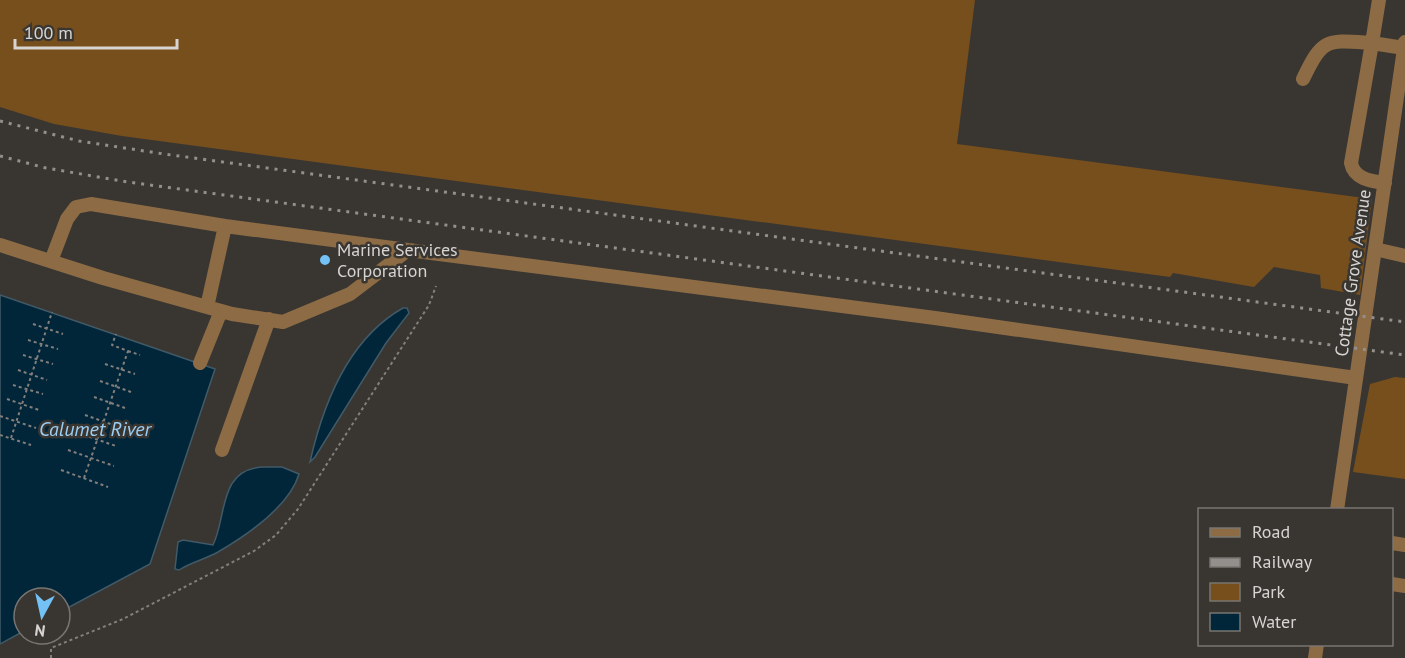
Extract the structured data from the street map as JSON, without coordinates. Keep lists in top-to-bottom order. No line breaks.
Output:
{"streets":{"street":["Cottage Grove Avenue"]},"water":["Calumet River"],"places":["Marine Services Corporation"],"legend":["Road","Railway","Park","Water"],"scale_bar":"100 m","north":"bottom"}
